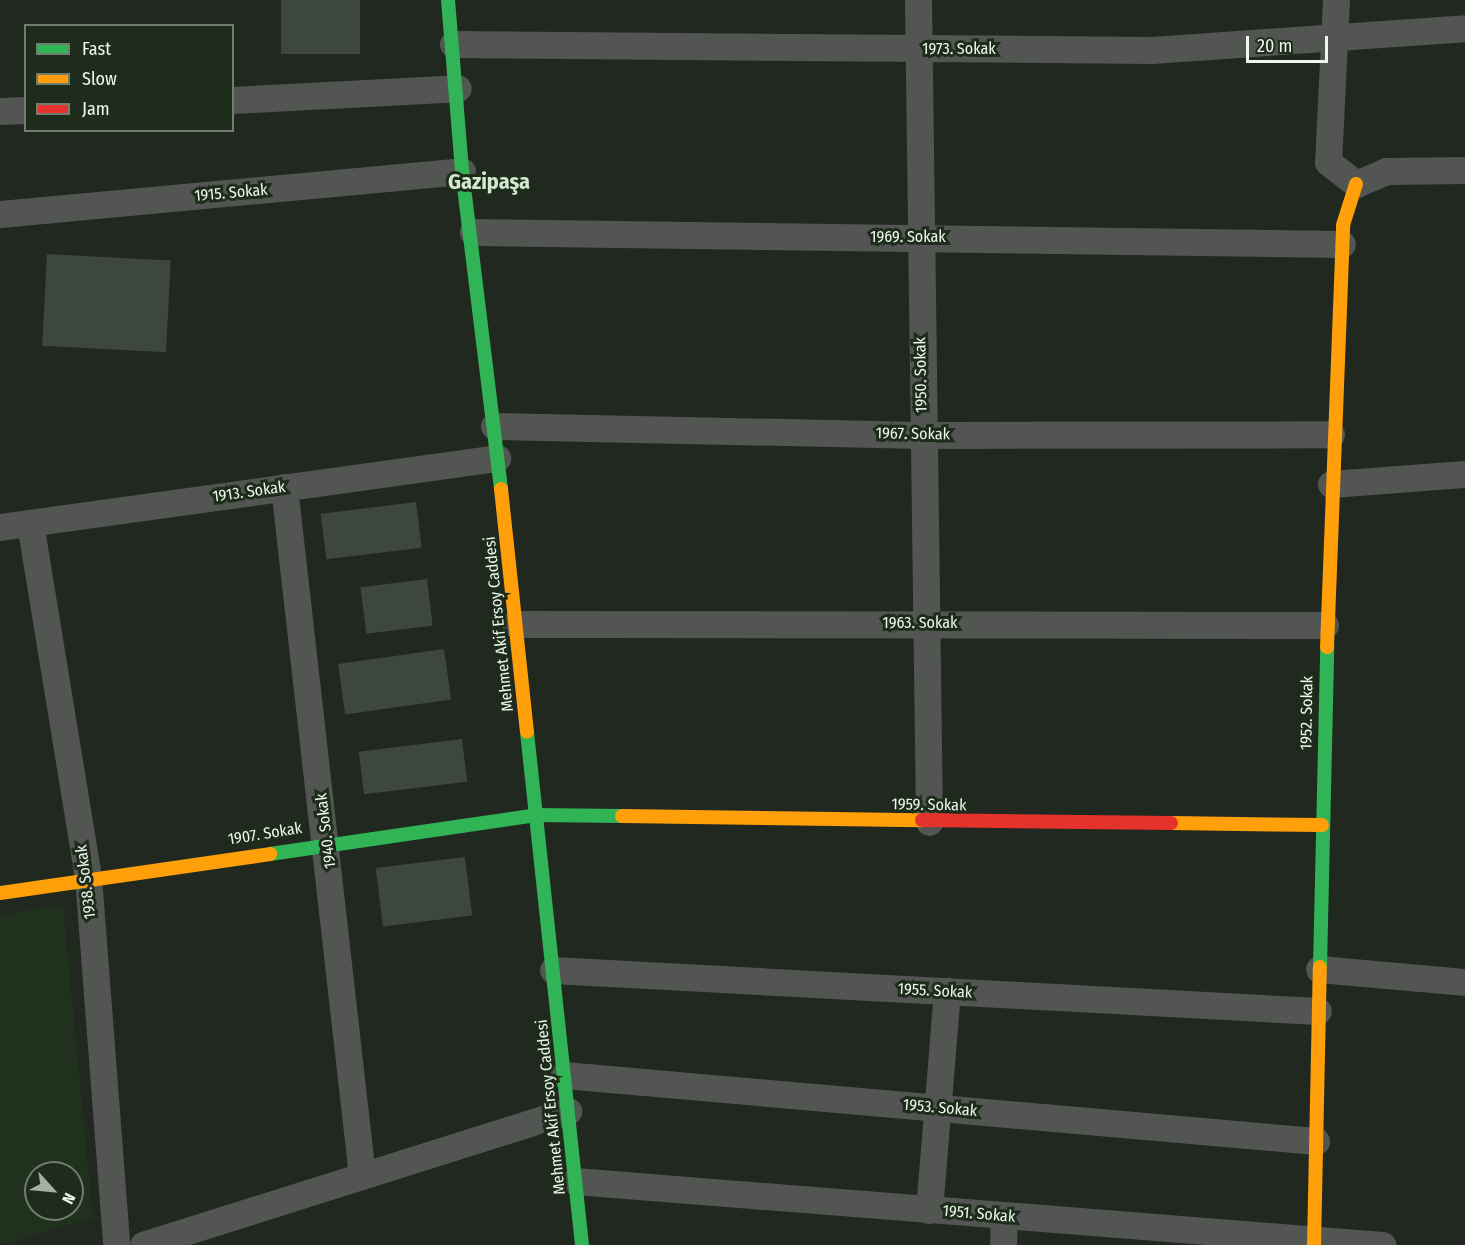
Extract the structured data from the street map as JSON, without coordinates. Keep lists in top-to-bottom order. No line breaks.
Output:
{"streets":{"street":["1973. Sokak","1915. Sokak","1969. Sokak","1950. Sokak","1967. Sokak","1913. Sokak","1963. Sokak","Mehmet Akif Ersoy Caddesi","1952. Sokak","1959. Sokak","1940. Sokak","1907. Sokak","1938. Sokak","1955. Sokak","1953. Sokak","1951. Sokak"]},"crossings":[["1973. Sokak","1950. Sokak"],["1973. Sokak","Mehmet Akif Ersoy Caddesi"],["1915. Sokak","Mehmet Akif Ersoy Caddesi"],["1969. Sokak","1950. Sokak"],["1969. Sokak","Mehmet Akif Ersoy Caddesi"],["1969. Sokak","1952. Sokak"],["1950. Sokak","1967. Sokak"],["1950. Sokak","1963. Sokak"],["1950. Sokak","1959. Sokak"],["1967. Sokak","Mehmet Akif Ersoy Caddesi"],["1967. Sokak","1952. Sokak"],["1913. Sokak","Mehmet Akif Ersoy Caddesi"],["1913. Sokak","1940. Sokak"],["1913. Sokak","1938. Sokak"],["1963. Sokak","Mehmet Akif Ersoy Caddesi"],["1963. Sokak","1952. Sokak"],["Mehmet Akif Ersoy Caddesi","1959. Sokak"],["Mehmet Akif Ersoy Caddesi","1907. Sokak"],["Mehmet Akif Ersoy Caddesi","1955. Sokak"],["Mehmet Akif Ersoy Caddesi","1953. Sokak"],["Mehmet Akif Ersoy Caddesi","1951. Sokak"],["1952. Sokak","1959. Sokak"],["1952. Sokak","1955. Sokak"],["1952. Sokak","1953. Sokak"],["1952. Sokak","1951. Sokak"],["1959. Sokak","1907. Sokak"],["1940. Sokak","1907. Sokak"],["1907. Sokak","1938. Sokak"]],"districts":["Gazipaşa"],"legend":["Fast","Slow","Jam"],"scale_bar":"20 m","north":"bottom right"}
